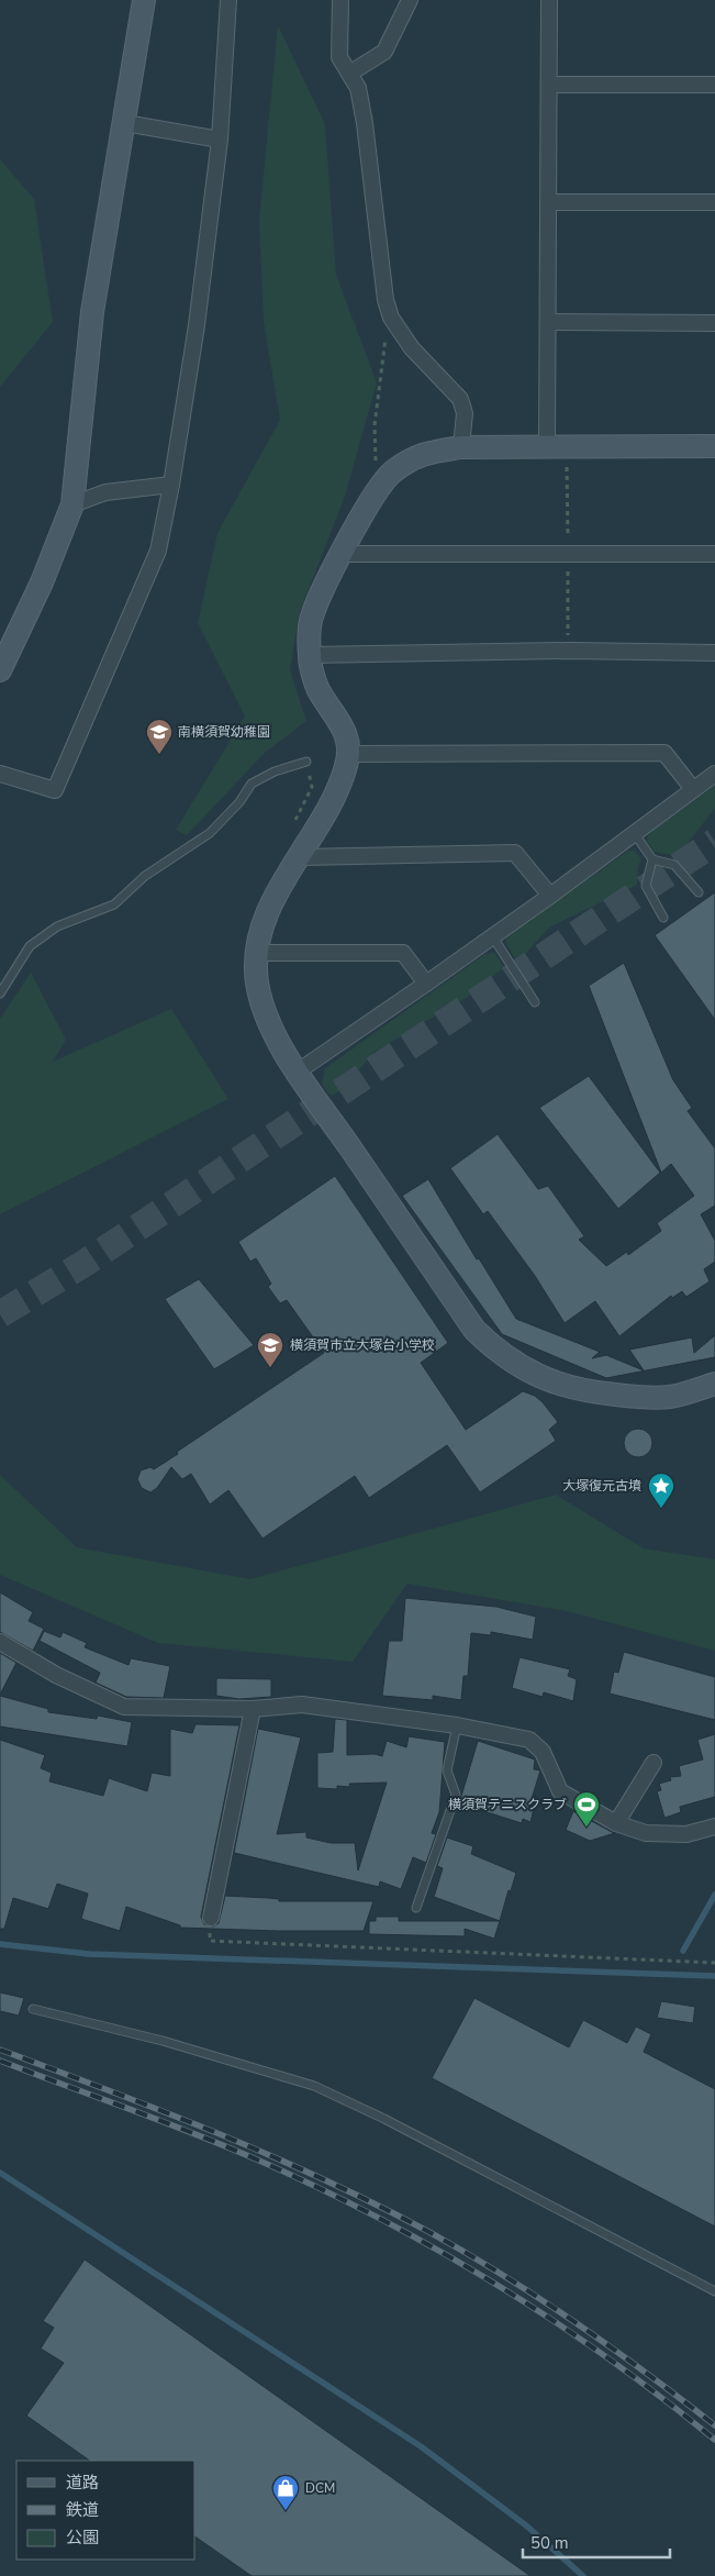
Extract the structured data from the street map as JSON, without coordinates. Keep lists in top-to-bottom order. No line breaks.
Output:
{"places":{"school or university":["南横須賀幼稚園","横須賀市立大塚台小学校"],"place":["大塚復元古墳"],"sports":["横須賀テニスクラブ"],"shop":["DCM"]},"legend":["道路","鉄道","公園"],"scale_bar":"50 m"}
